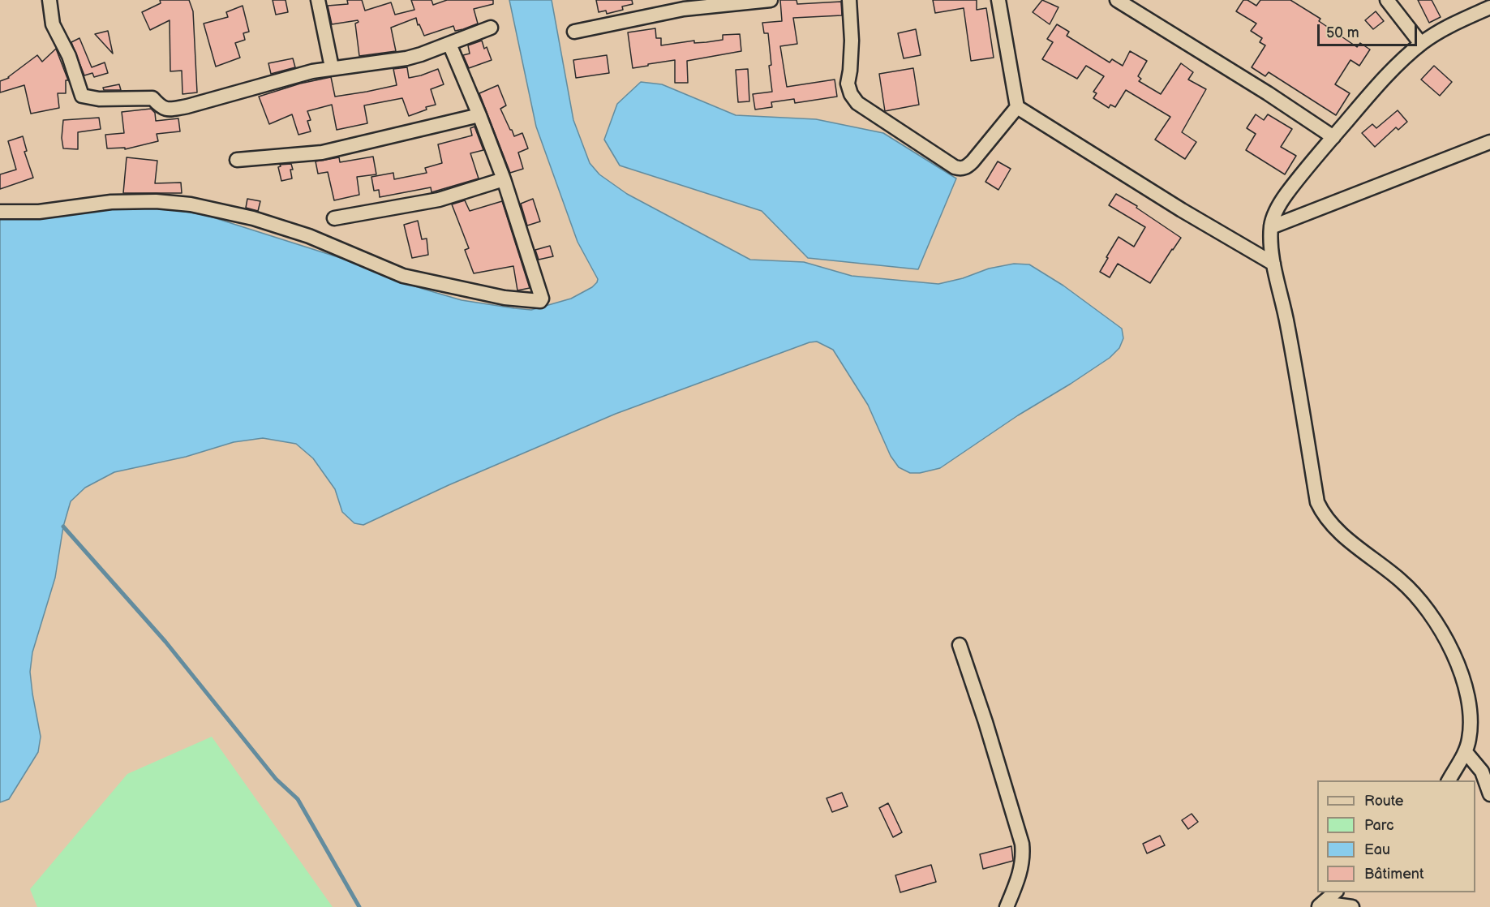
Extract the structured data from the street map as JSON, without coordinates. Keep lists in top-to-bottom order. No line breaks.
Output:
{"legend":["Route","Parc","Eau","Bâtiment"],"scale_bar":"50 m"}
